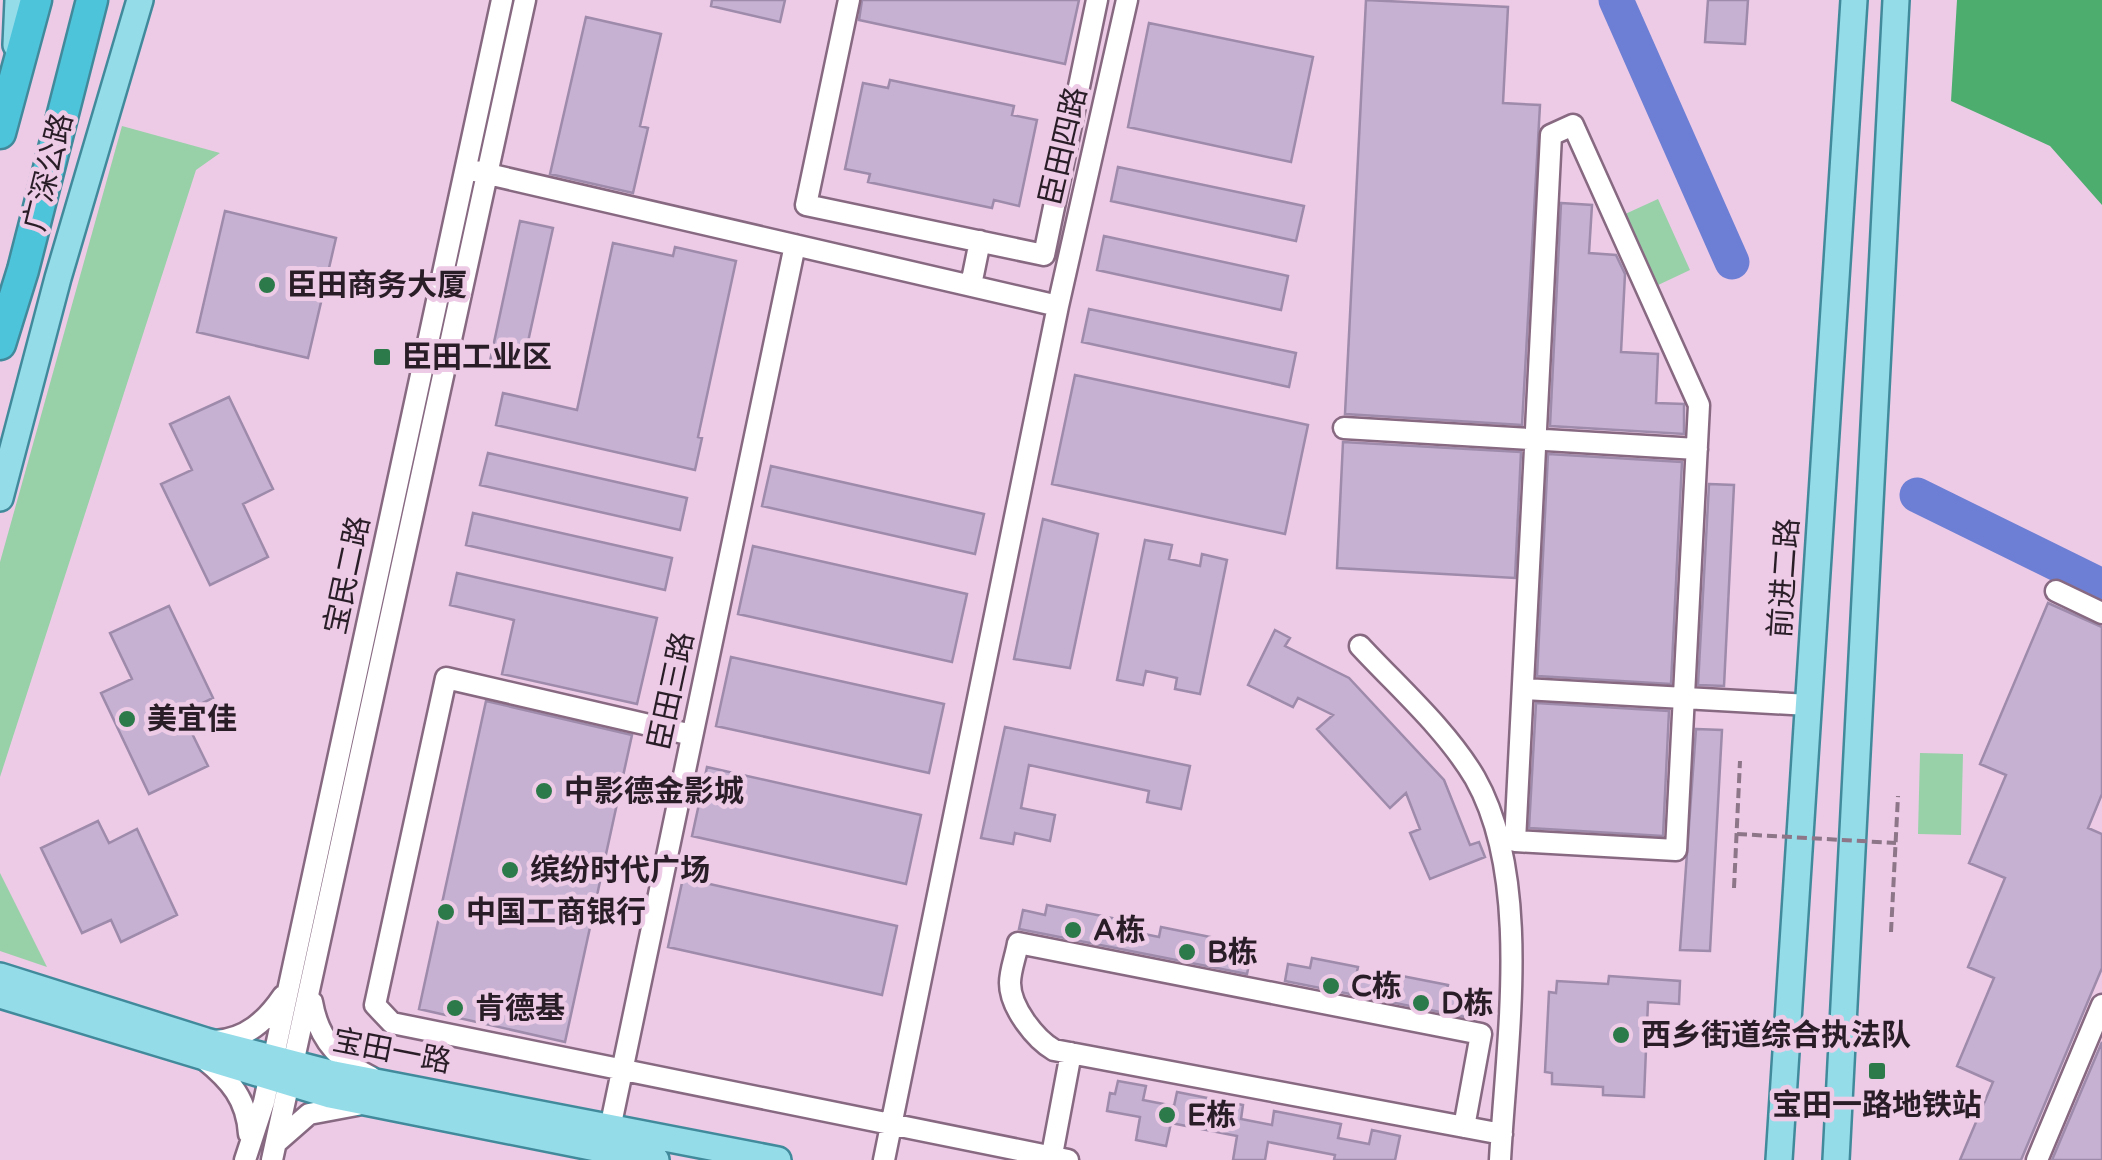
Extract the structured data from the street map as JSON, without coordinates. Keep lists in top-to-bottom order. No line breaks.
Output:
{"streets":{"highway":["广深公路"],"main road":["前进二路","宝田一路"],"street":["臣田四路","宝民二路","臣田三路"]},"crossings":[["宝民二路","宝田一路"],["臣田三路","宝田一路"]],"places":{"other":["臣田商务大厦","美宜佳","中影德金影城","缤纷时代广场","中国工商银行","A栋","B栋","C栋","D栋","肯德基","西乡街道综合执法队","E栋"],"transit":["臣田工业区","宝田一路地铁站"]}}
